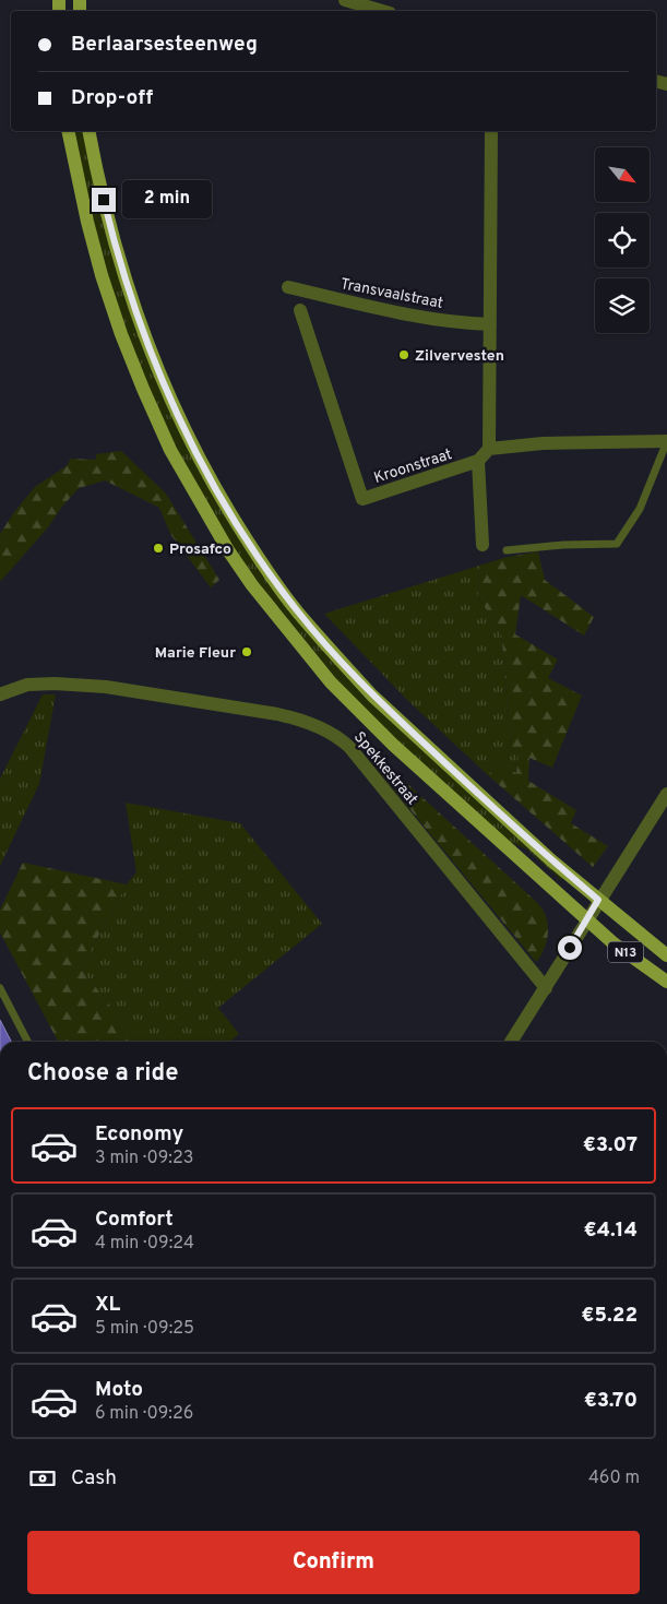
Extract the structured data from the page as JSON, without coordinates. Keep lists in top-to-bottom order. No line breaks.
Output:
{"streets":{"main road":["N13"],"street":["Transvaalstraat","Kroonstraat","Spekkestraat"]},"places":["Zilvervesten","Prosafco","Marie Fleur"],"north":"bottom right","page":{"banner":["Berlaarsesteenweg","Drop-off"],"bubble":"2 min","heading":"Choose a ride","list":[{"name":"Economy","note":"3 min · 09:23","value":"€3.07"},{"name":"Comfort","note":"4 min · 09:24","value":"€4.14"},{"name":"XL","note":"5 min · 09:25","value":"€5.22"},{"name":"Moto","note":"6 min · 09:26","value":"€3.70"}],"pay":["Cash","460 m"],"buttons":"Confirm"}}
